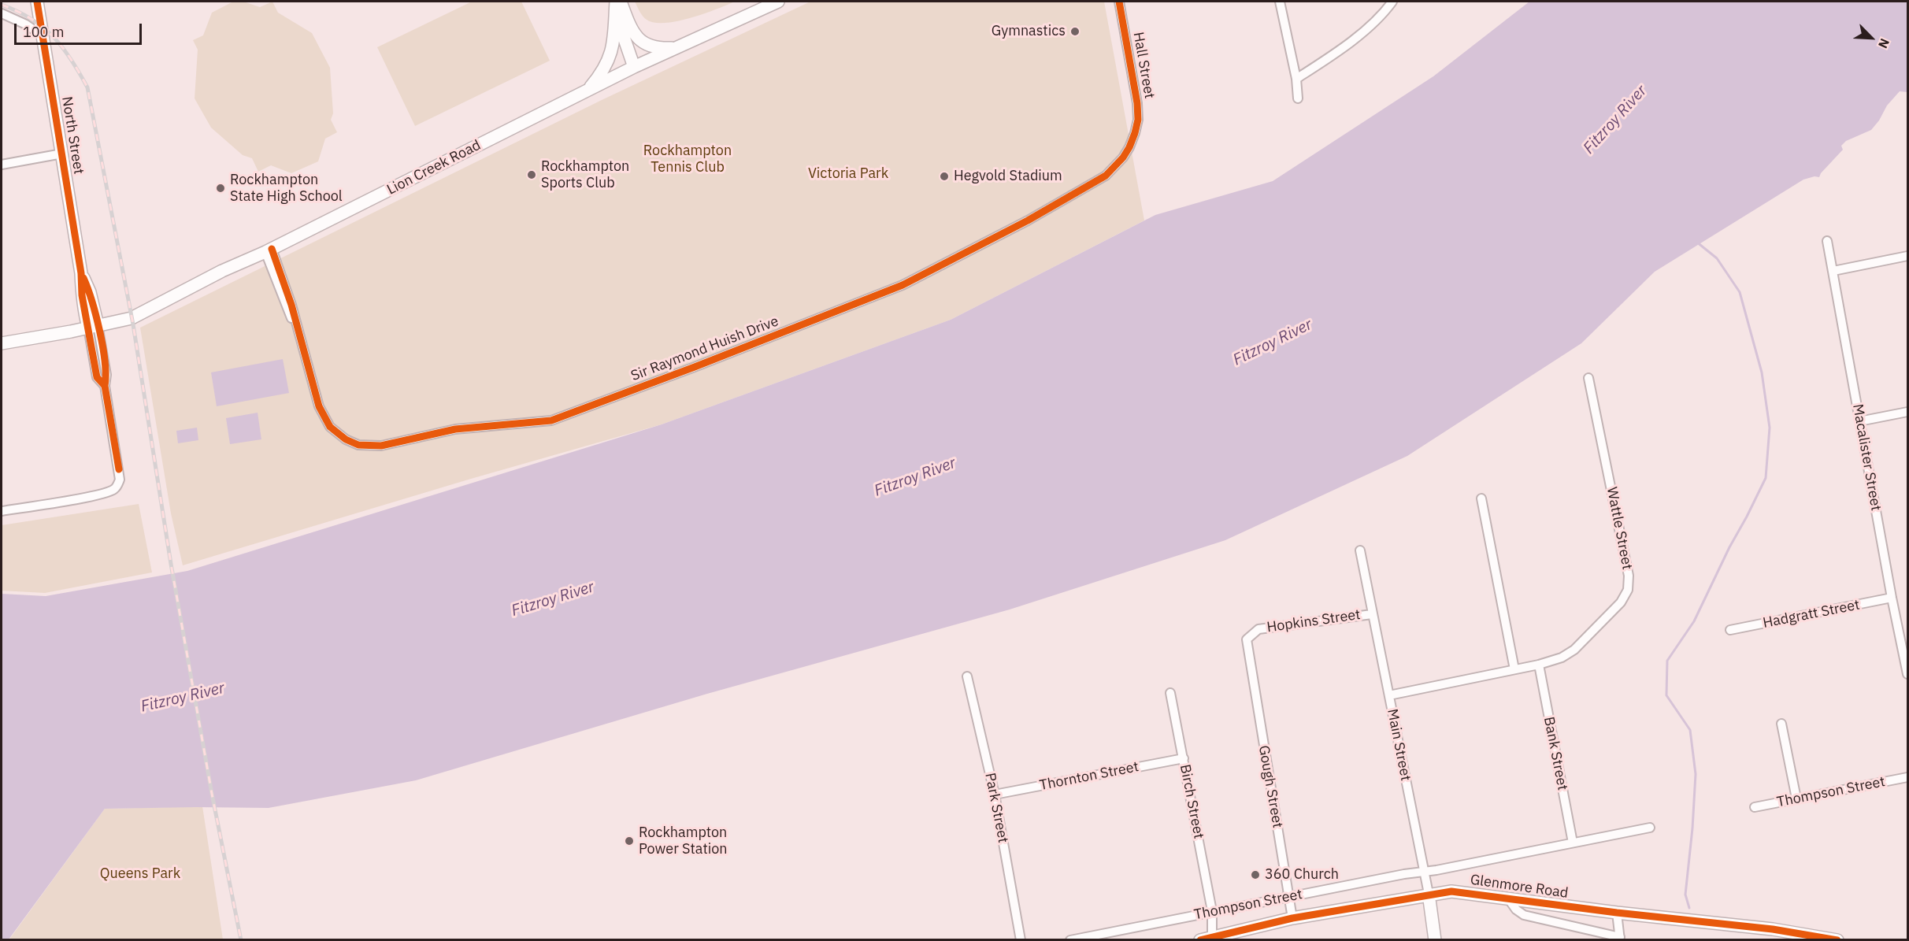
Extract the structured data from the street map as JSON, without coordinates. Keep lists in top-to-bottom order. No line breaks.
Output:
{"streets":{"street":["Hall Street","North Street","Lion Creek Road","Sir Raymond Huish Drive","Macalister Street","Wattle Street","Hadgratt Street","Hopkins Street","Main Street","Bank Street","Thornton Street","Gough Street","Thompson Street","Birch Street","Park Street","Glenmore Road"]},"crossings":[["Hall Street","Sir Raymond Huish Drive"],["North Street","Lion Creek Road"],["Lion Creek Road","Sir Raymond Huish Drive"],["Macalister Street","Hadgratt Street"],["Wattle Street","Bank Street"],["Hopkins Street","Main Street"],["Hopkins Street","Gough Street"],["Main Street","Thompson Street"],["Main Street","Glenmore Road"],["Bank Street","Thompson Street"],["Thornton Street","Birch Street"],["Thornton Street","Park Street"],["Gough Street","Thompson Street"],["Gough Street","Glenmore Road"],["Thompson Street","Birch Street"],["Birch Street","Glenmore Road"]],"water":["Fitzroy River"],"parks":["Rockhampton Tennis Club","Victoria Park","Queens Park"],"places":["Gymnastics","Rockhampton Sports Club","Hegvold Stadium","Rockhampton State High School","Rockhampton Power Station","360 Church"],"scale_bar":"100 m","north":"bottom right"}
